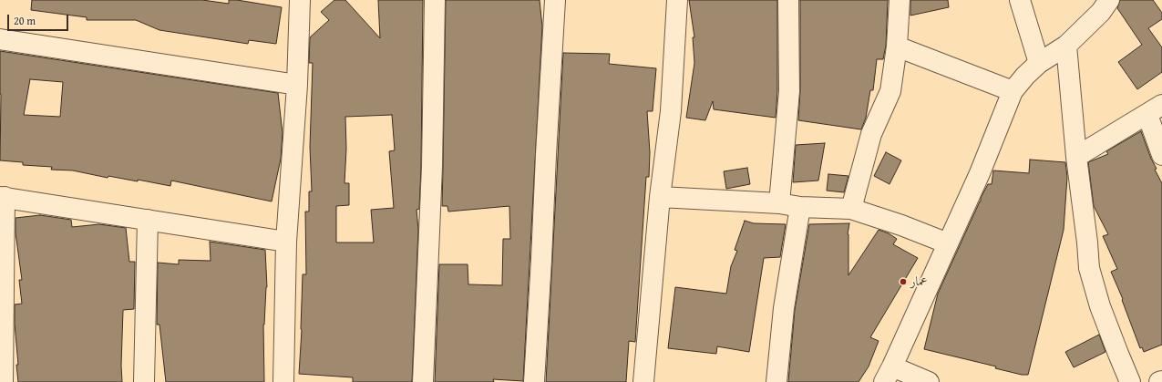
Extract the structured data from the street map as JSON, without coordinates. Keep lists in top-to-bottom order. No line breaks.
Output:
{"places":["عمار"],"scale_bar":"20 m"}
